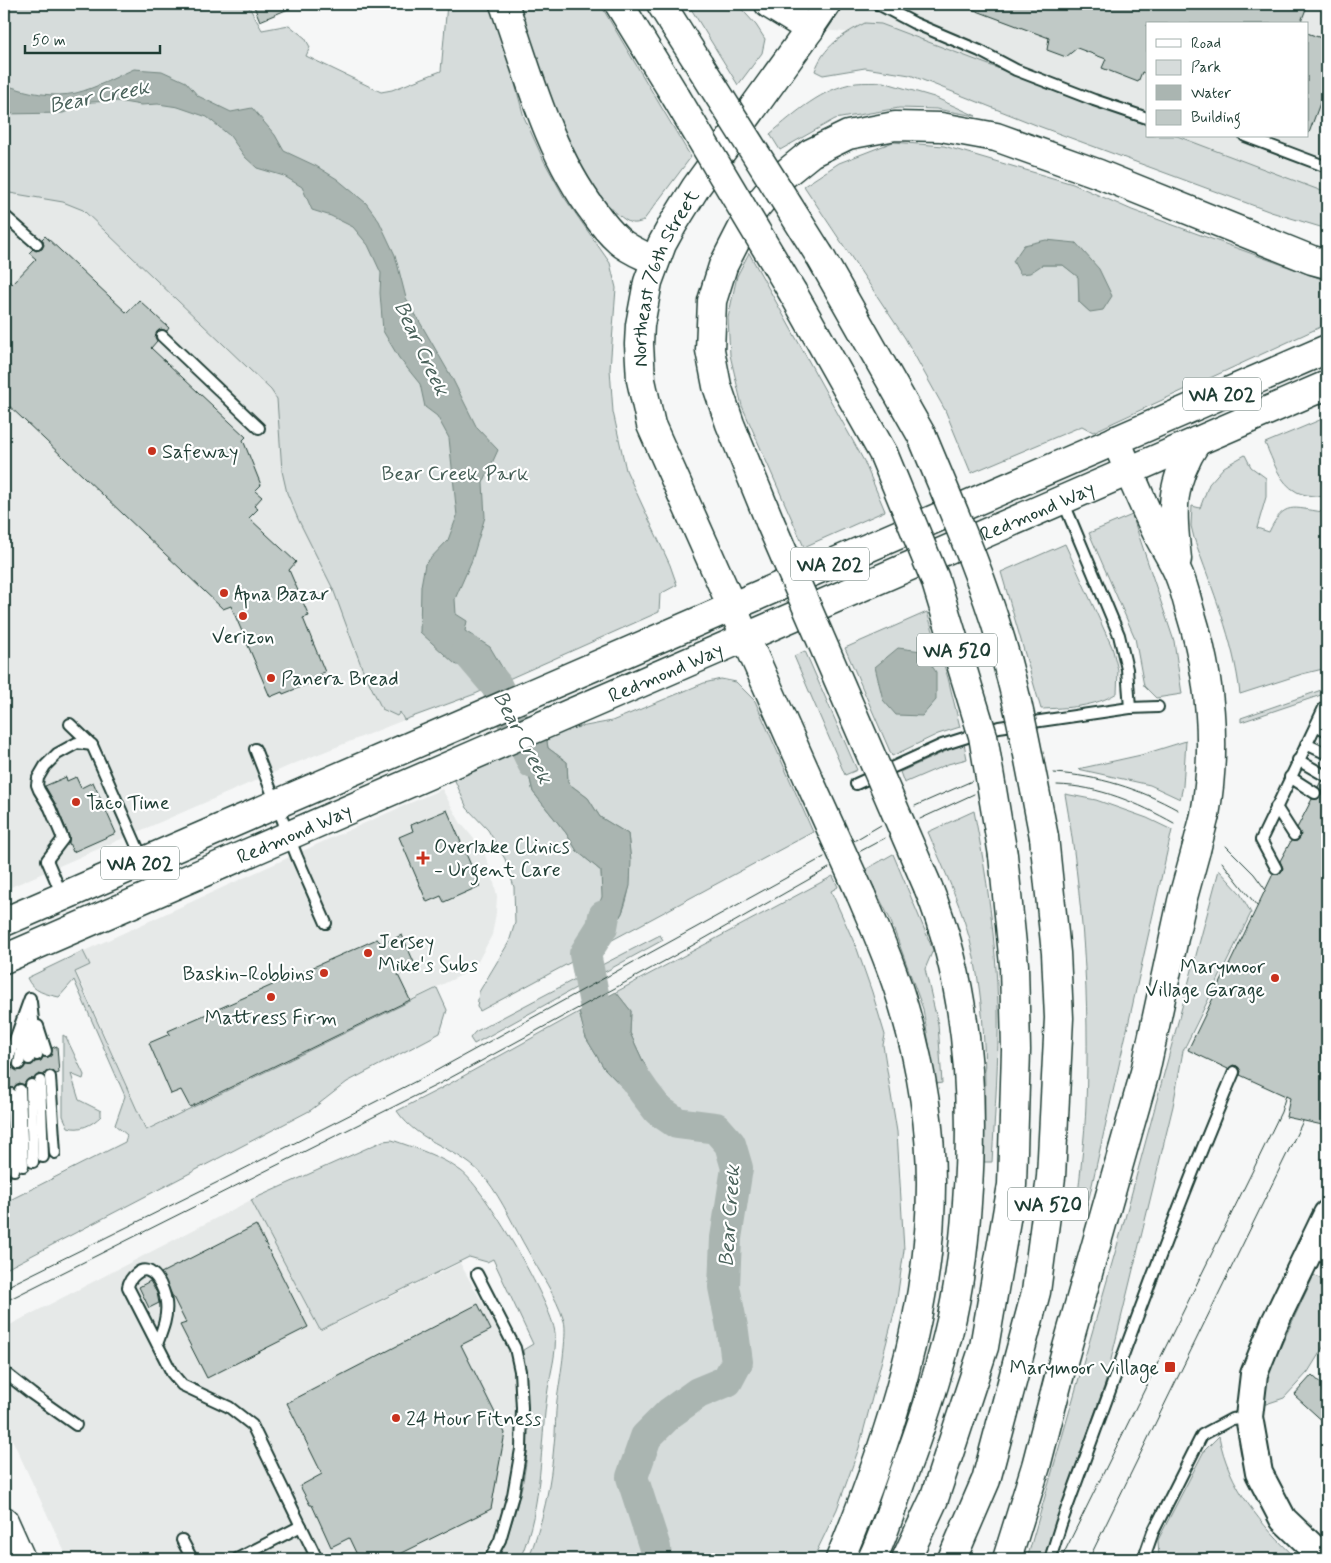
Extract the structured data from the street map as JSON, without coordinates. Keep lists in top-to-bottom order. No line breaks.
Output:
{"streets":{"main road":["Northeast 76th Street","WA 202","Redmond Way","WA 520"]},"crossings":[["Northeast 76th Street","Redmond Way"]],"water":["Bear Creek"],"parks":["Bear Creek Park"],"places":{"other":["Safeway","Apna Bazar","Verizon","Panera Bread","Taco Time","Jersey Mike's Subs","Baskin-Robbins","Marymoor Village Garage","Mattress Firm","24 Hour Fitness"],"health":["Overlake Clinics - Urgent Care"],"transit":["Marymoor Village"]},"legend":["Road","Park","Water","Building"],"scale_bar":"50 m"}
